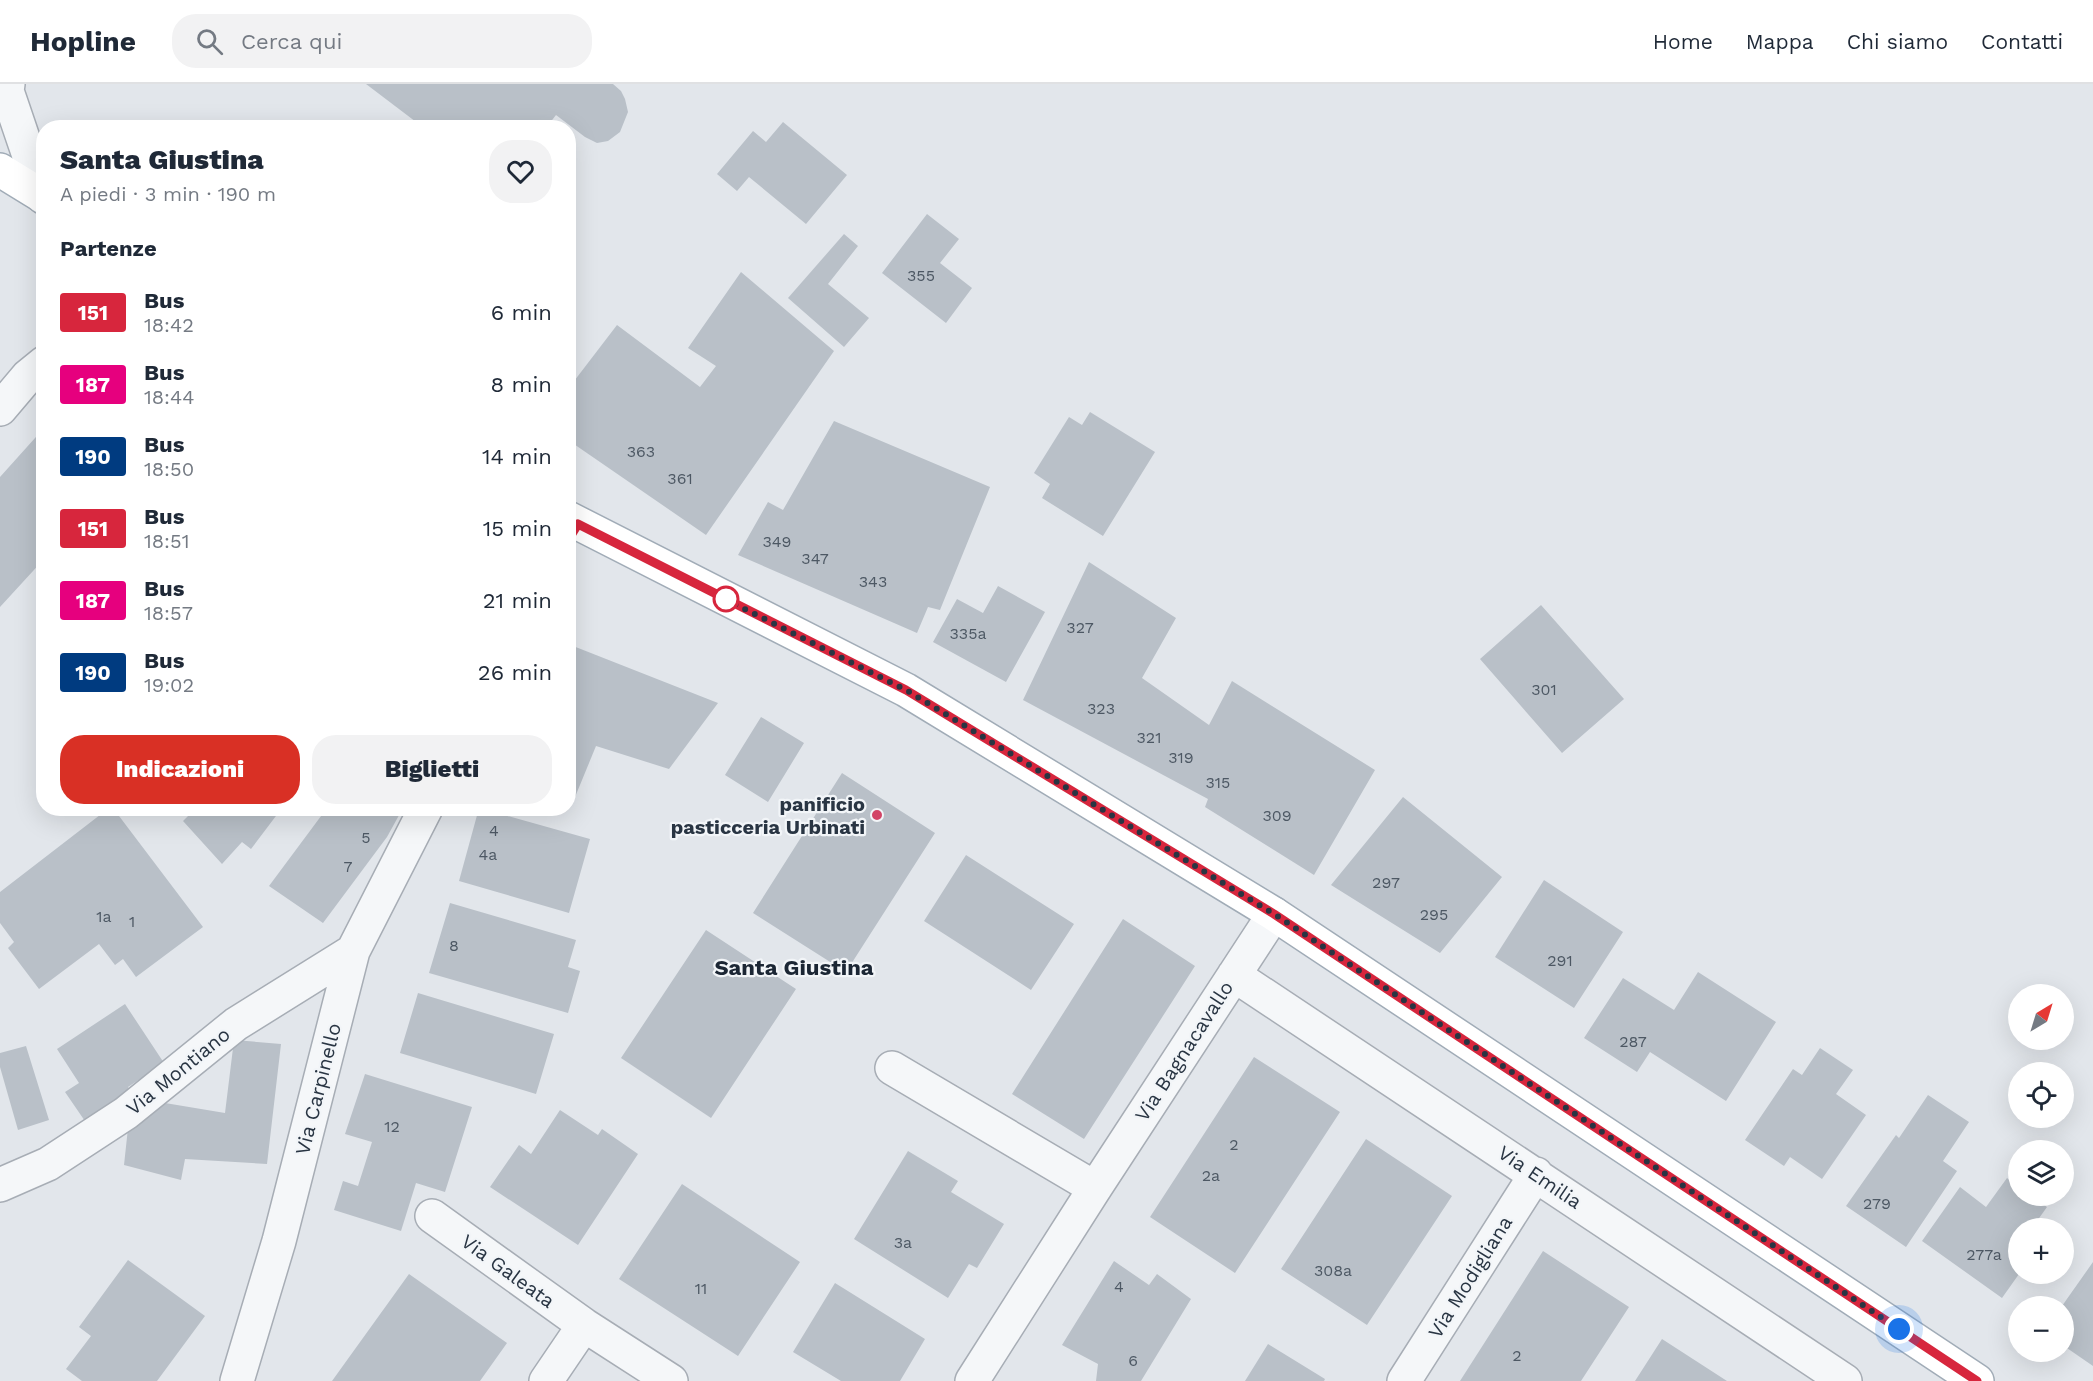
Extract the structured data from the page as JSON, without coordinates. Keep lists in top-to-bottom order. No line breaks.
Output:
{"streets":{"street":["Via Bagnacavallo","Via Montiano","Via Carpinello","Via Emilia","Via Galeata","Via Modigliana"]},"crossings":[["Via Bagnacavallo","Via Emilia"],["Via Montiano","Via Carpinello"],["Via Emilia","Via Modigliana"]],"districts":["Santa Giustina"],"places":["panificio pasticceria Urbinati"],"lines":["bus line 151"],"house_numbers":["355","363","361","349","347","343","327","335a","301","323","321","319","315","309","4","5","4a","7","297","295","1a","1","8","291","287","12","2","2a","279","3a","277a","308a","4","11","2","6"],"north":"top right","page":{"header":"Hopline","search":"Cerca qui","nav":["Home","Mappa","Chi siamo","Contatti"],"heading":[["Santa Giustina","A piedi · 3 min · 190 m"],"Partenze"],"list":[{"mark":"151","name":"Bus","note":"18:42","value":"6 min"},{"mark":"187","name":"Bus","note":"18:44","value":"8 min"},{"mark":"190","name":"Bus","note":"18:50","value":"14 min"},{"mark":"151","name":"Bus","note":"18:51","value":"15 min"},{"mark":"187","name":"Bus","note":"18:57","value":"21 min"},{"mark":"190","name":"Bus","note":"19:02","value":"26 min"}],"buttons":["Indicazioni","Biglietti"],"map_buttons":["+","−"]}}
